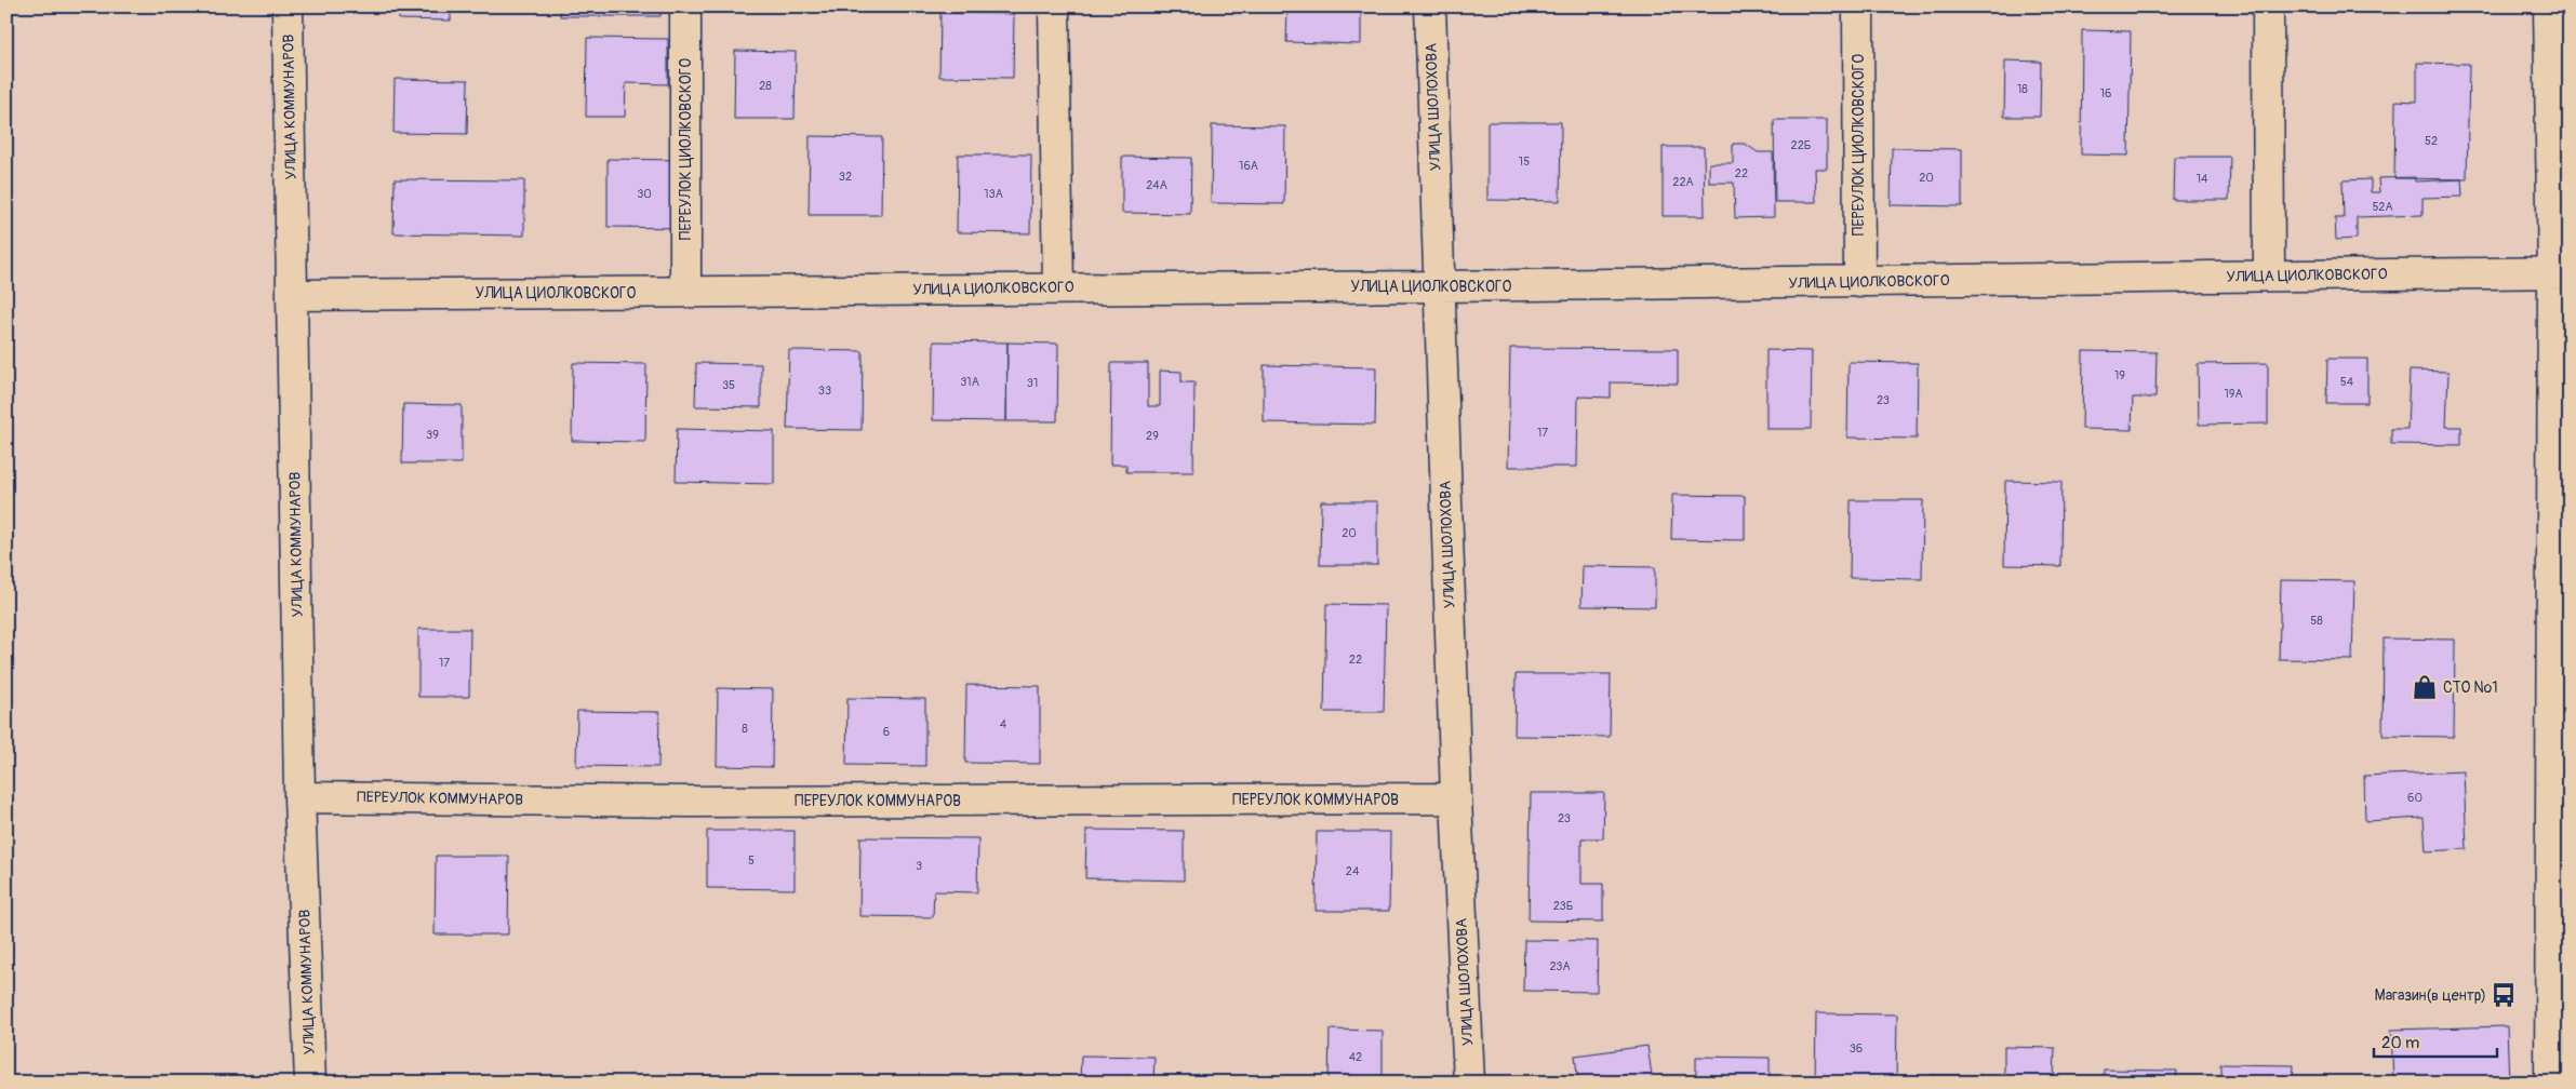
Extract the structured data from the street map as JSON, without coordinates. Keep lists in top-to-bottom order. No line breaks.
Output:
{"streets":{"street":["УЛИЦА КОММУНАРОВ","УЛИЦА ШОЛОХОВА","ПЕРЕУЛОК ЦИОЛКОВСКОГО","УЛИЦА ЦИОЛКОВСКОГО","ПЕРЕУЛОК КОММУНАРОВ"]},"crossings":[["УЛИЦА КОММУНАРОВ","УЛИЦА ЦИОЛКОВСКОГО"],["УЛИЦА КОММУНАРОВ","ПЕРЕУЛОК КОММУНАРОВ"],["УЛИЦА ШОЛОХОВА","УЛИЦА ЦИОЛКОВСКОГО"],["УЛИЦА ШОЛОХОВА","ПЕРЕУЛОК КОММУНАРОВ"],["ПЕРЕУЛОК ЦИОЛКОВСКОГО","УЛИЦА ЦИОЛКОВСКОГО"]],"places":{"shop":["СТО №1"],"bus stop":["Магазин(в центр)"]},"house_numbers":["28","18","16","52","22Б","15","16А","22","32","20","14","22А","24А","30","13А","52А","19","31А","54","31","35","33","19А","23","17","39","29","20","58","22","17","4","8","6","60","23","5","3","24","23Б","23А","36","42"],"scale_bar":"20 m"}
